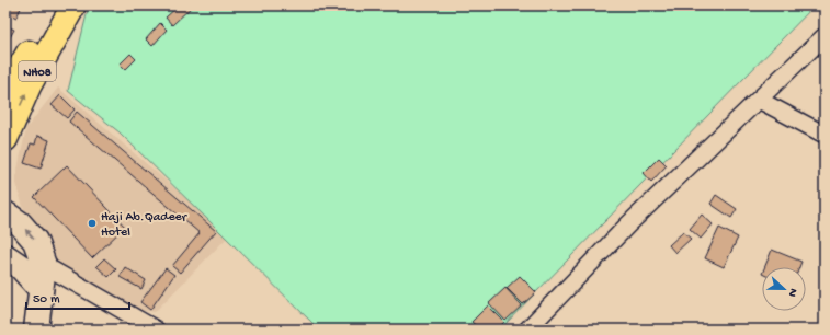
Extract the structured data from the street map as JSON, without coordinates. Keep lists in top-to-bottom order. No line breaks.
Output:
{"streets":{"highway":["NH08"]},"places":["Haji Ab.Qadeer Hotel"],"scale_bar":"50 m","north":"right"}
